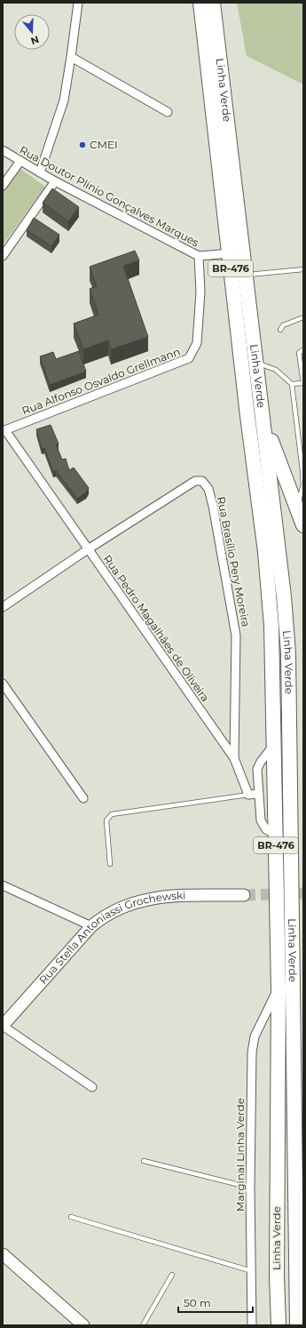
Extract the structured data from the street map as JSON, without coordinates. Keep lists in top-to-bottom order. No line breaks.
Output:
{"streets":{"highway":["Linha Verde","BR-476"],"main road":["Rua Stella Antoniassi Grochewski"],"street":["Rua Doutor Plínio Gonçalves Marques","Rua Alfonso Osvaldo Grellmann","Rua Brasílio Pery Moreira","Rua Pedro Magalhães de Oliveira","Marginal Linha Verde"]},"crossings":[["Linha Verde","Rua Doutor Plínio Gonçalves Marques"],["Linha Verde","Marginal Linha Verde"],["Rua Doutor Plínio Gonçalves Marques","Rua Alfonso Osvaldo Grellmann"],["Rua Alfonso Osvaldo Grellmann","Rua Pedro Magalhães de Oliveira"],["Rua Brasílio Pery Moreira","Rua Pedro Magalhães de Oliveira"]],"places":["CMEI"],"scale_bar":"50 m","north":"bottom"}
